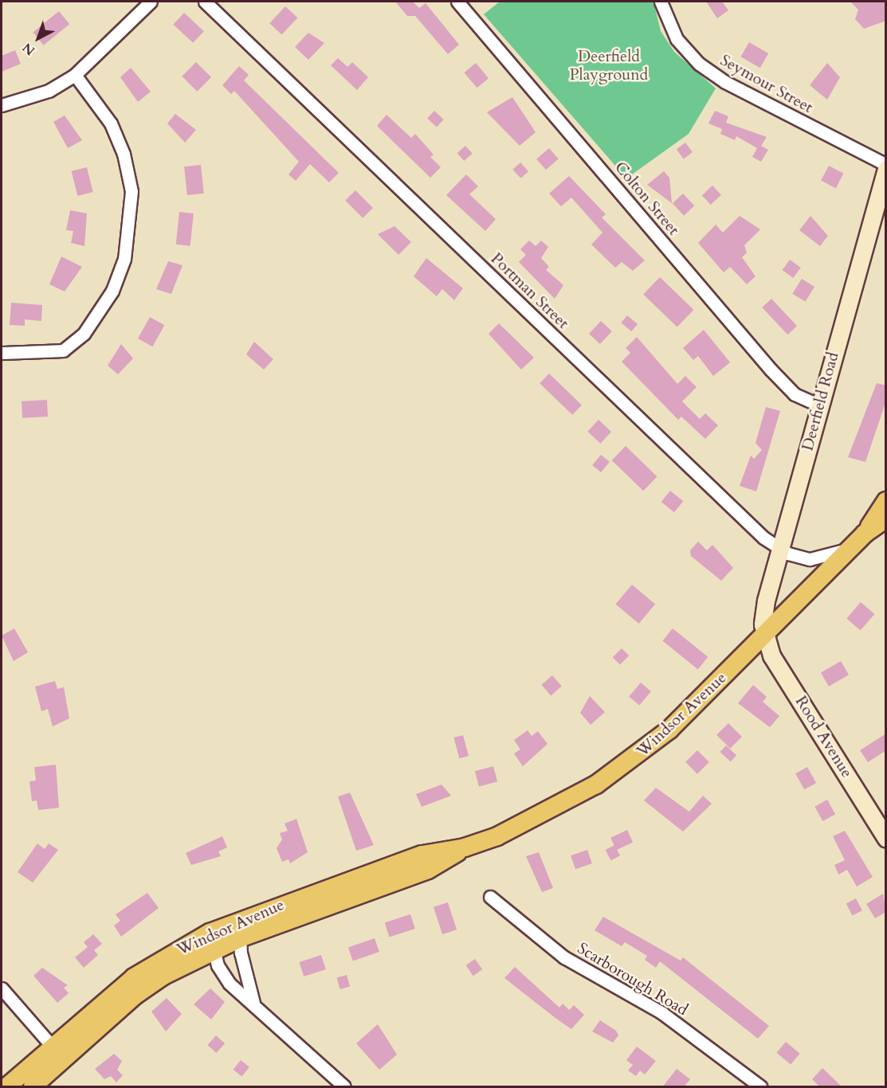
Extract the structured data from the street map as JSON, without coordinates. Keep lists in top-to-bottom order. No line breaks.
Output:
{"streets":{"main road":["Windsor Avenue"],"street":["Seymour Street","Colton Street","Portman Street","Deerfield Road","Rood Avenue","Scarborough Road"]},"crossings":[["Colton Street","Deerfield Road"],["Portman Street","Deerfield Road"],["Portman Street","Windsor Avenue"],["Deerfield Road","Windsor Avenue"],["Deerfield Road","Rood Avenue"],["Windsor Avenue","Rood Avenue"]],"parks":["Deerfield Playground"],"north":"bottom left"}
